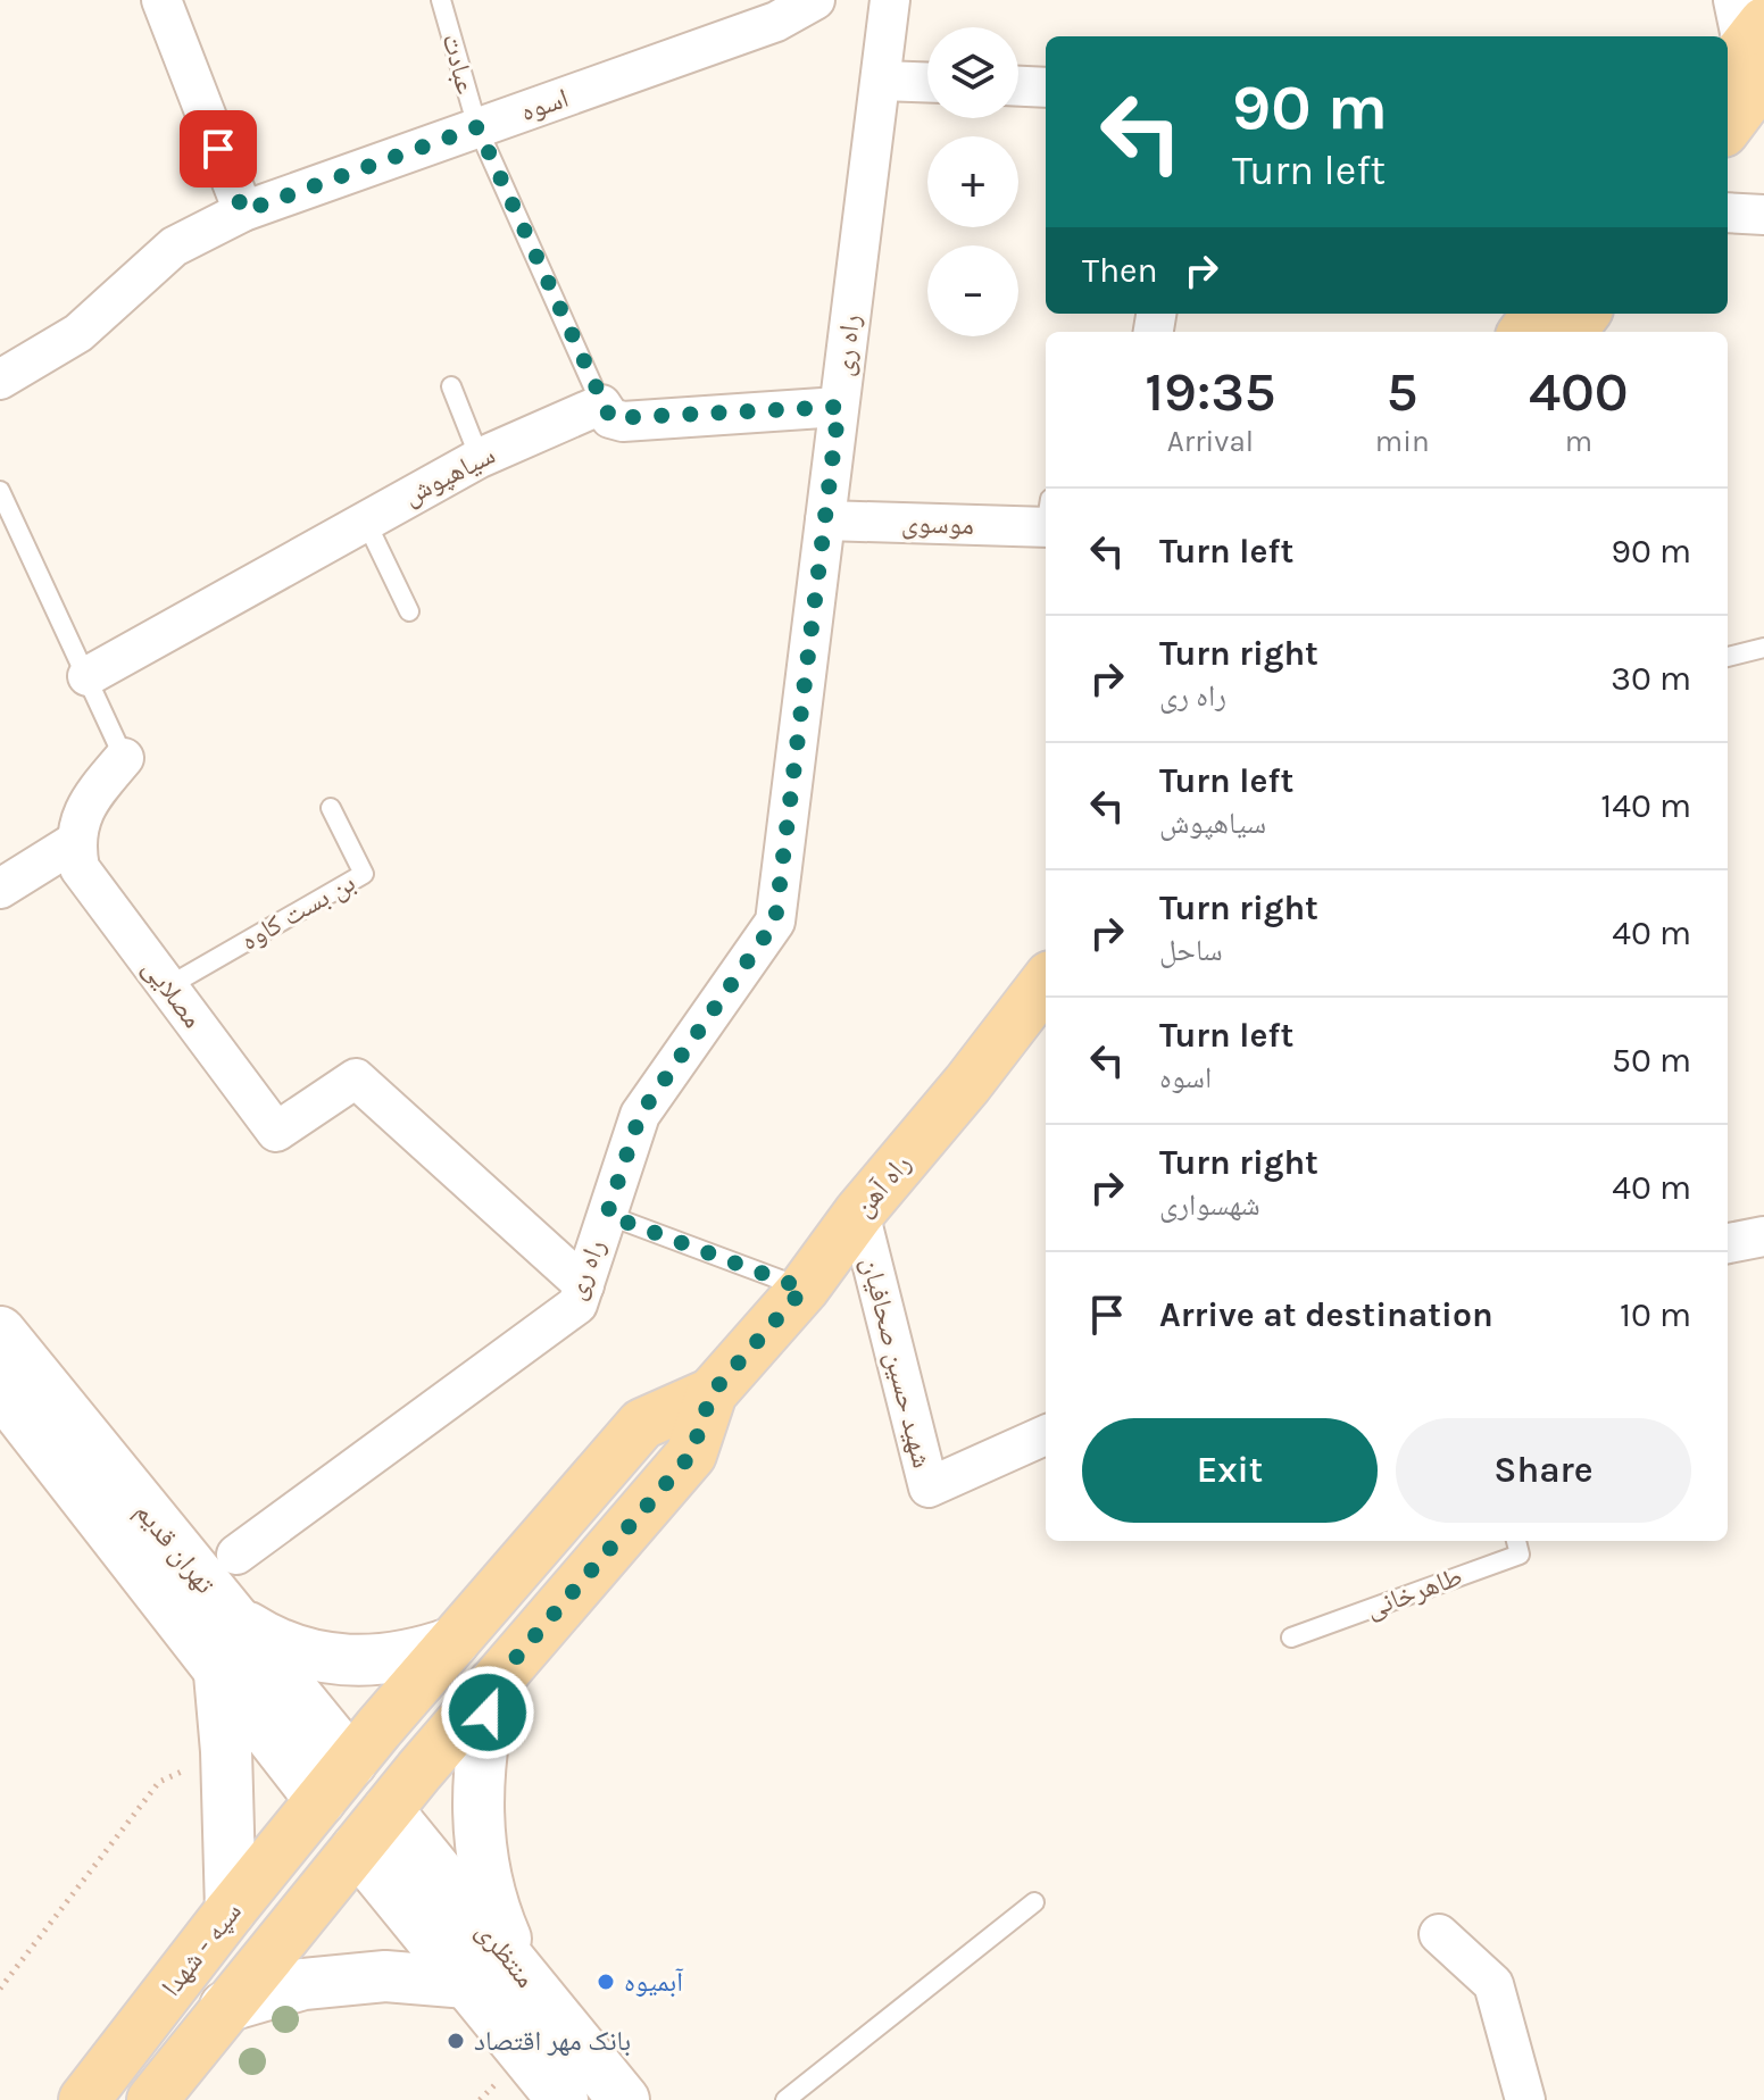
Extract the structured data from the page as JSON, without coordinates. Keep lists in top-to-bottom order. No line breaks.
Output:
{"streets":{"main road":["راه آهن","تهران قدیم","سپه - شهدا","منتظری"],"street":["اسوه","راه ری","سیاهپوش","موسوی","مصلایی","شهید حسین صحافیان"],"lane":["عبادت","بن بست کاوه","طاهرخانی"]},"crossings":[["عبادت","اسوه"],["عبادت","سیاهپوش"],["راه ری","موسوی"],["راه ری","مصلایی"],["بن بست کاوه","مصلایی"],["راه آهن","شهید حسین صحافیان"],["راه آهن","تهران قدیم"],["راه آهن","سپه - شهدا"],["راه آهن","منتظری"],["تهران قدیم","سپه - شهدا"],["سپه - شهدا","منتظری"]],"places":["آبمیوه","بانک مهر اقتصاد"],"page":{"map_buttons":["+","−"],"turn":["90 m","Turn left"],"then":"Then","eta":["19:35","Arrival","5","min","400","m"],"list":[{"name":"Turn left","value":"90 m"},{"name":"Turn right","note":"راه ری","value":"30 m"},{"name":"Turn left","note":"سیاهپوش","value":"140 m"},{"name":"Turn right","note":"ساحل","value":"40 m"},{"name":"Turn left","note":"اسوه","value":"50 m"},{"name":"Turn right","note":"شهسواری","value":"40 m"},{"name":"Arrive at destination","value":"10 m"}],"buttons":["Exit","Share"]}}
